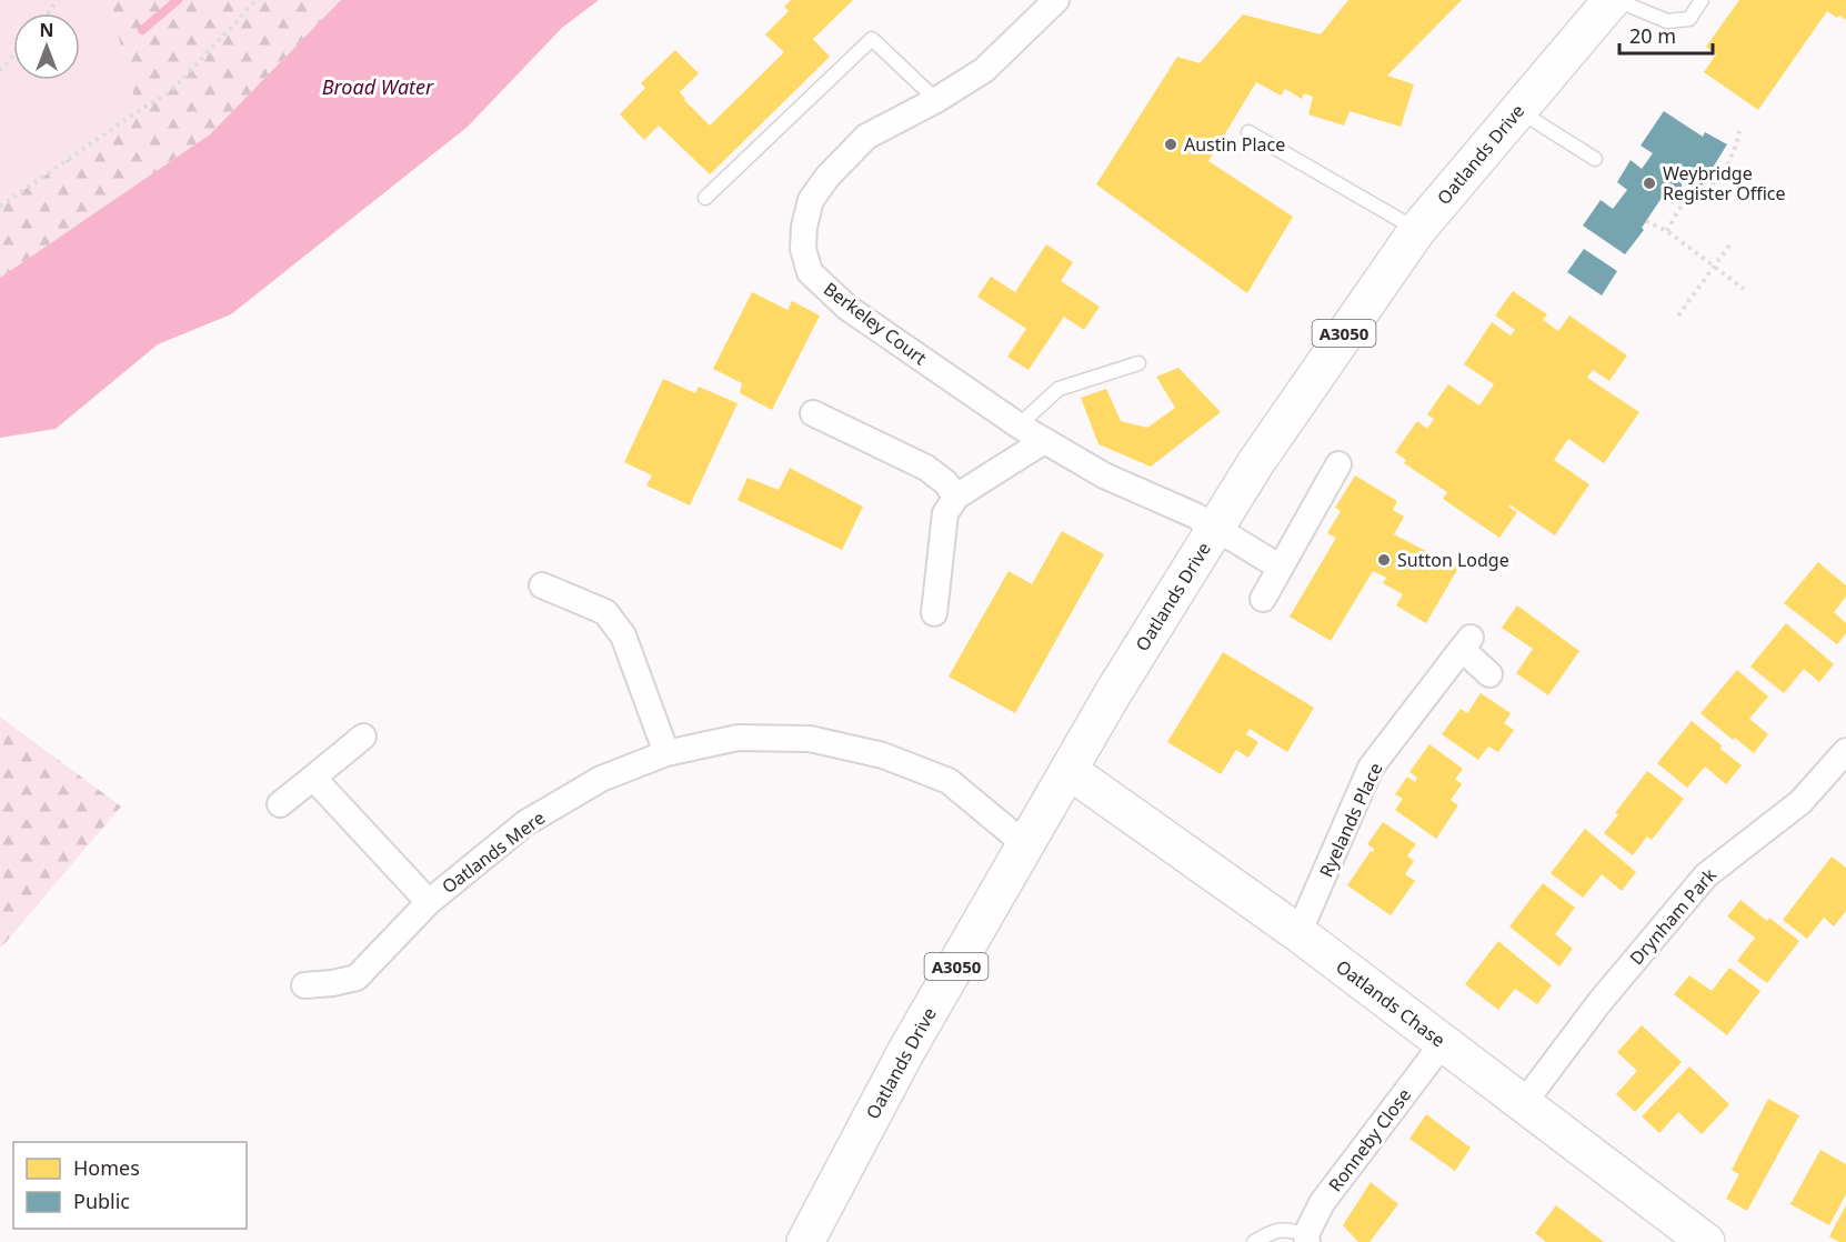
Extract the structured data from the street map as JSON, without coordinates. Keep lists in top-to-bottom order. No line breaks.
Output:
{"streets":{"main road":["Oatlands Drive","A3050","Oatlands Chase"],"street":["Berkeley Court","Ryelands Place","Oatlands Mere","Drynham Park","Ronneby Close"]},"crossings":[["Oatlands Drive","Berkeley Court"],["Oatlands Drive","Oatlands Mere"],["Oatlands Drive","Oatlands Chase"],["Ryelands Place","Oatlands Chase"],["Drynham Park","Oatlands Chase"],["Oatlands Chase","Ronneby Close"]],"water":["Broad Water"],"places":["Austin Place","Weybridge Register Office","Sutton Lodge"],"legend":["Homes","Public"],"scale_bar":"20 m","north":"top"}
